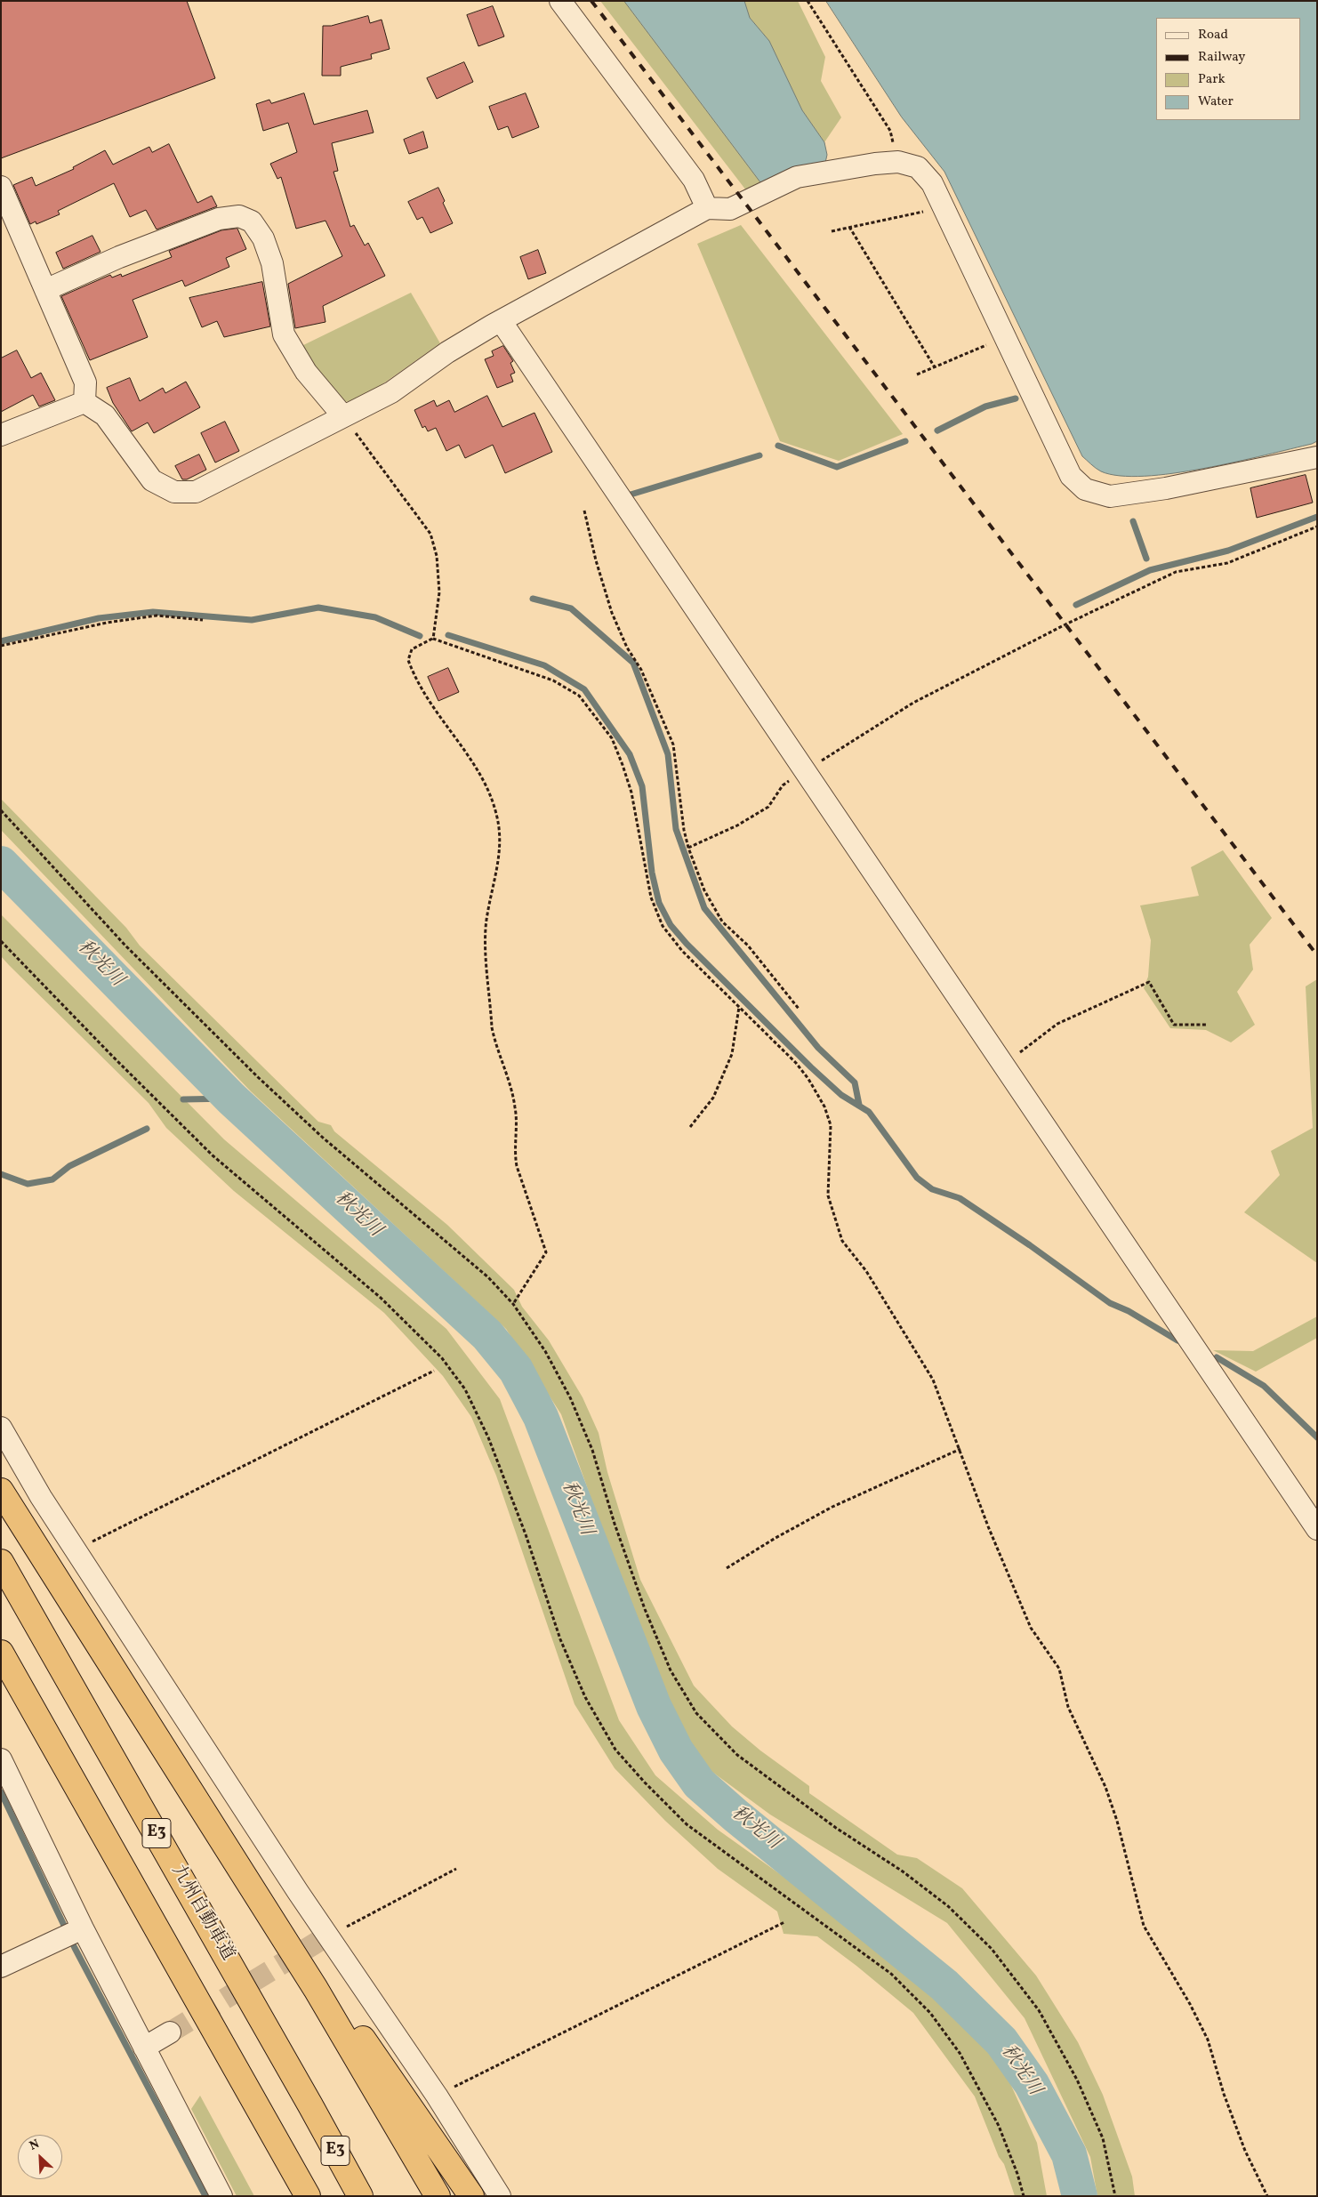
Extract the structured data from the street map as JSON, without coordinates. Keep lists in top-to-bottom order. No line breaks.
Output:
{"streets":{"highway":["E3","九州自動車道"]},"water":["秋光川"],"legend":["Road","Railway","Park","Water"],"north":"top left"}
